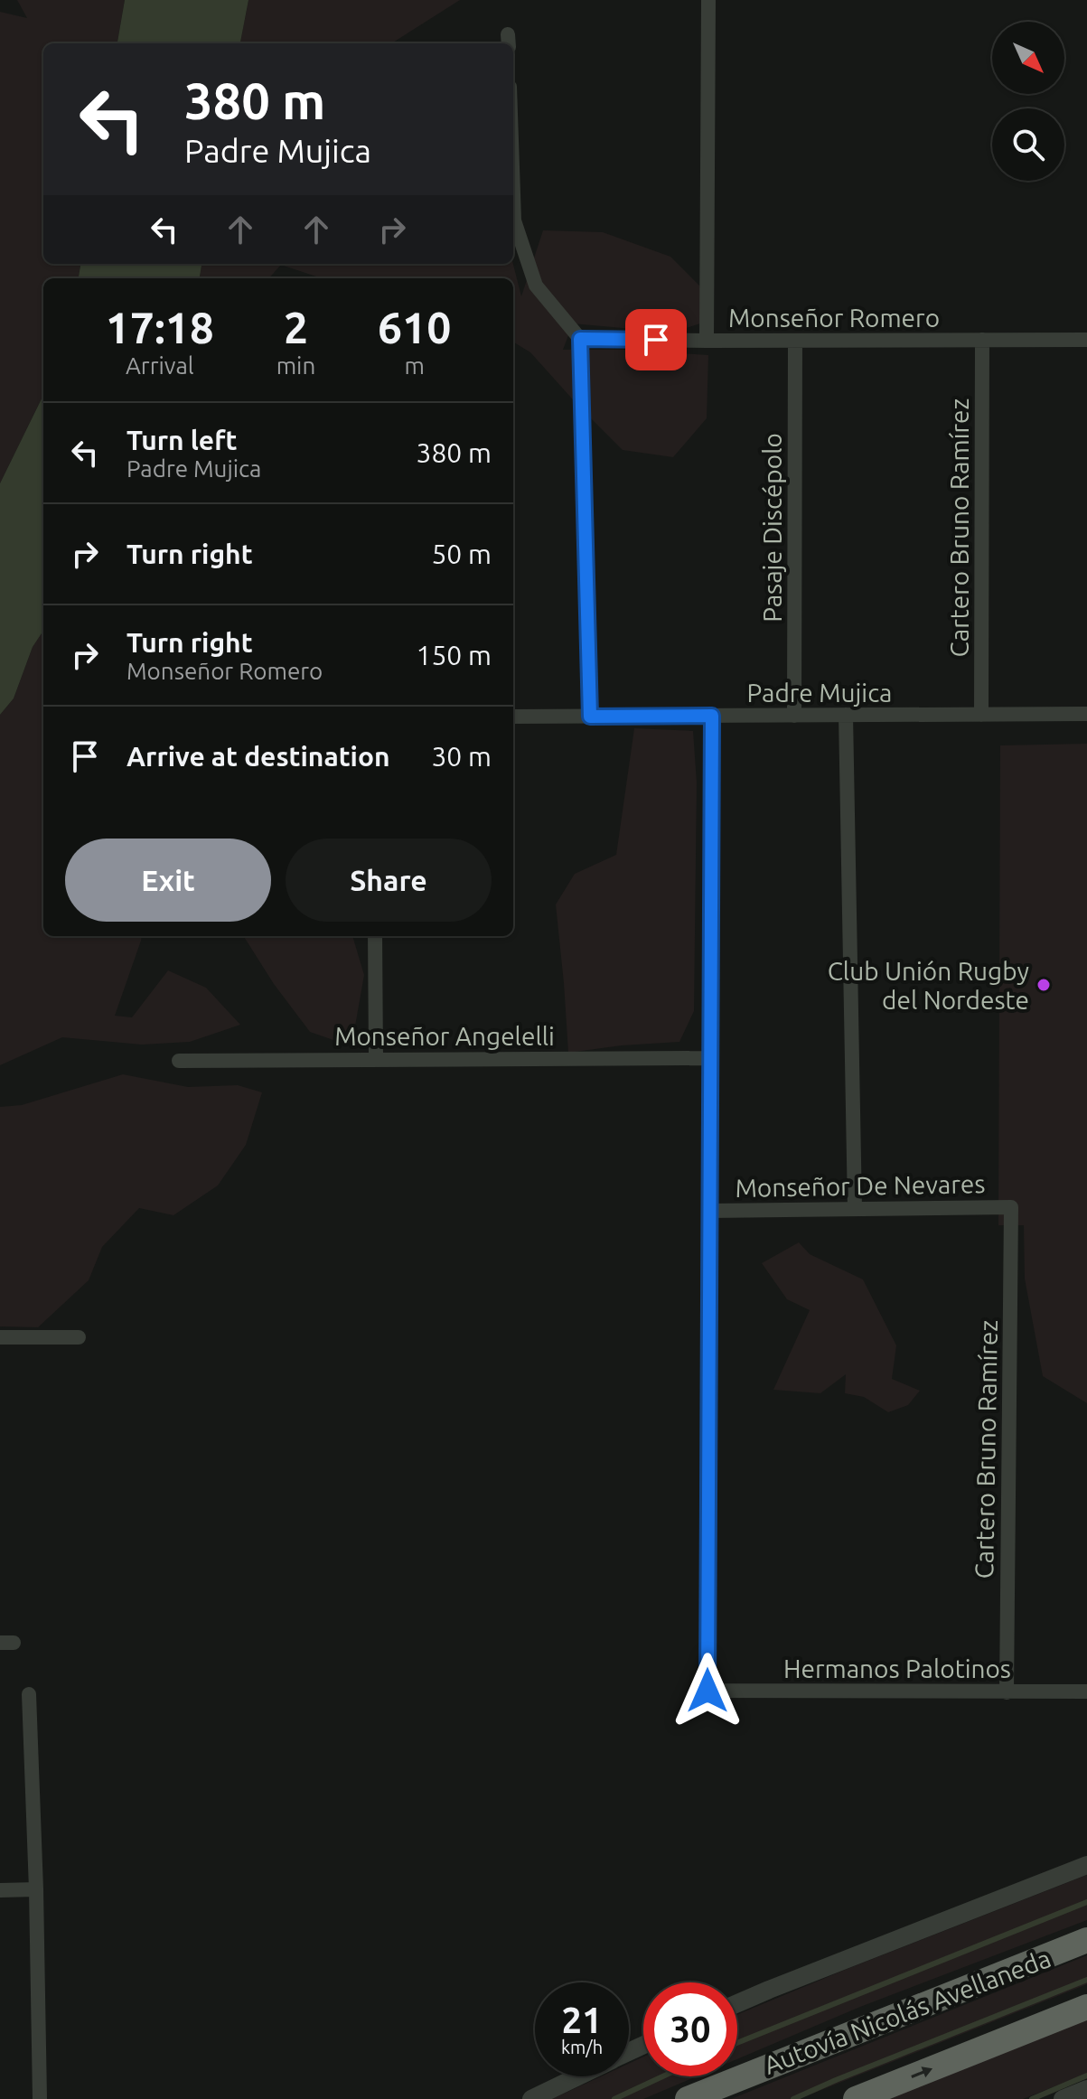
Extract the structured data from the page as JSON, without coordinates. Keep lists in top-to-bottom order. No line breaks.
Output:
{"streets":{"highway":["Autovía Nicolás Avellaneda"],"street":["Monseñor Romero","Pasaje Discépolo","Cartero Bruno Ramírez","Padre Mujica","Monseñor Angelelli","Monseñor De Nevares","Hermanos Palotinos"]},"crossings":[["Monseñor Romero","Pasaje Discépolo"],["Monseñor Romero","Cartero Bruno Ramírez"],["Pasaje Discépolo","Padre Mujica"],["Cartero Bruno Ramírez","Padre Mujica"],["Cartero Bruno Ramírez","Monseñor De Nevares"],["Cartero Bruno Ramírez","Hermanos Palotinos"],["Monseñor De Nevares","Hermanos Palotinos"]],"places":["Club Unión Rugby del Nordeste"],"north":"bottom right","page":{"turn":["380 m","Padre Mujica"],"eta":["17:18","Arrival","2","min","610","m"],"list":[{"name":"Turn left","note":"Padre Mujica","value":"380 m"},{"name":"Turn right","value":"50 m"},{"name":"Turn right","note":"Monseñor Romero","value":"150 m"},{"name":"Arrive at destination","value":"30 m"}],"buttons":["Exit","Share"],"speed":"21 km/h","limit":"30"}}
